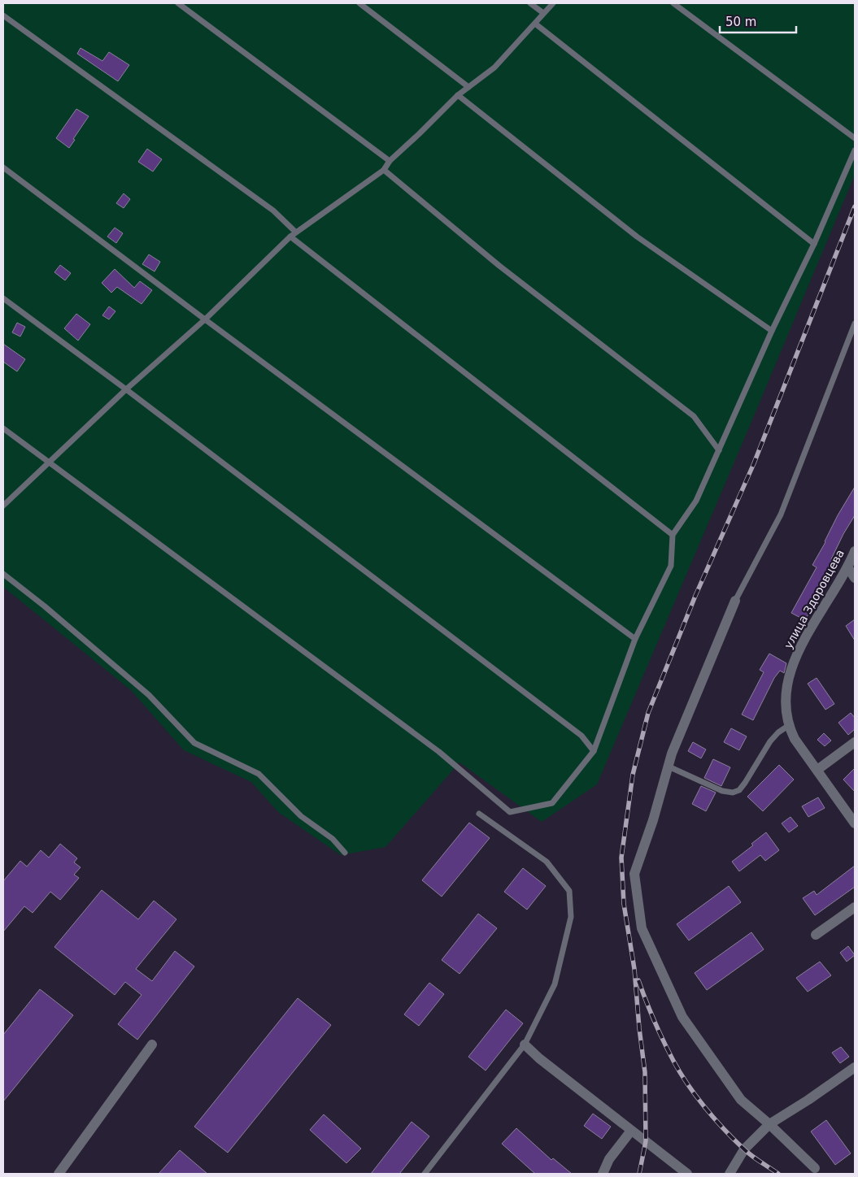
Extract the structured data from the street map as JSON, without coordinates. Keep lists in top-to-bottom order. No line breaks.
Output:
{"streets":{"street":["улица Здоровцева"]},"scale_bar":"50 m"}
